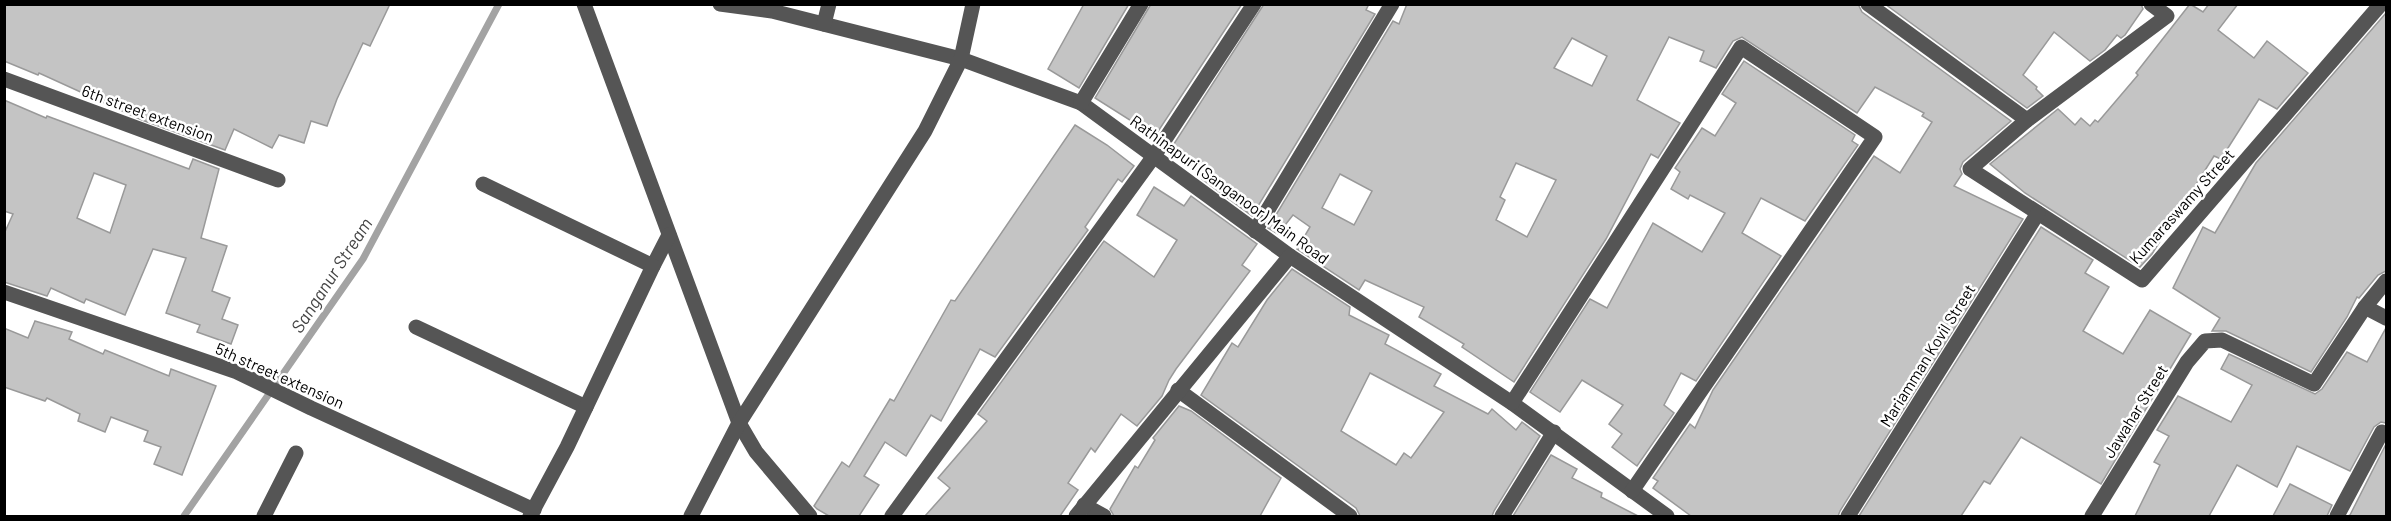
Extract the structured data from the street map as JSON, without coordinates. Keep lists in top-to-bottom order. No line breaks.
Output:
{"streets":{"street":["6th street extension","Rathinapuri (Sanganoor) Main Road","Kumaraswamy Street","Mariamman Kovil Street","5th street extension","Jawahar Street"]},"crossings":[["Kumaraswamy Street","Mariamman Kovil Street"]],"water":["Sanganur Stream"]}
